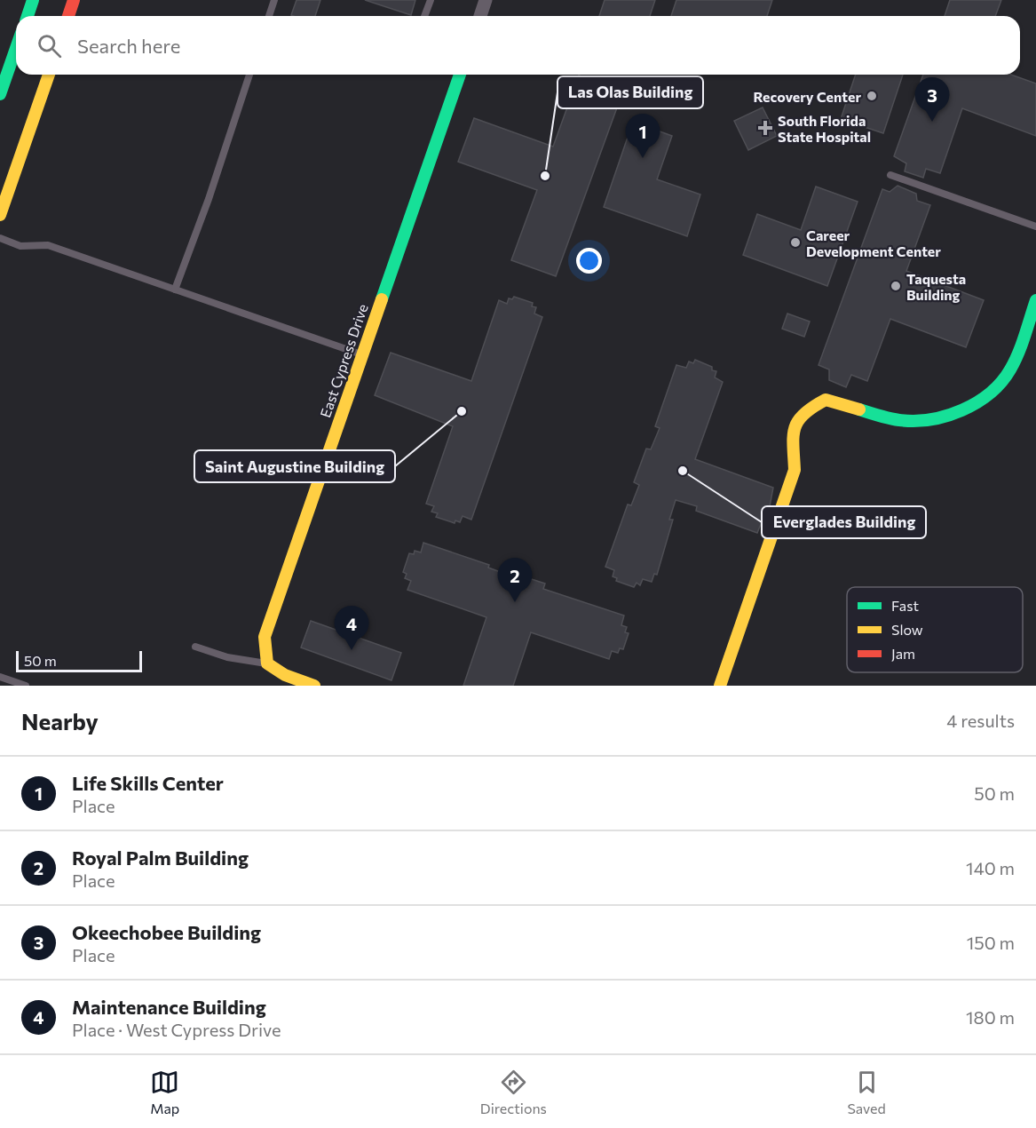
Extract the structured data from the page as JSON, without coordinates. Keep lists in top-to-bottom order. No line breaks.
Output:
{"streets":{"street":["East Cypress Drive"]},"places":{"other":["Recovery Center","Las Olas Building","Career Development Center","Taquesta Building","Saint Augustine Building","Everglades Building"],"health":["South Florida State Hospital"]},"legend":["Fast","Slow","Jam"],"scale_bar":"50 m","page":{"search":"Search here","pins":["3","1","2","4"],"scale":"50 m","heading":["Nearby","4 results"],"list":[{"mark":"1","name":"Life Skills Center","note":"Place","value":"50 m"},{"mark":"2","name":"Royal Palm Building","note":"Place","value":"140 m"},{"mark":"3","name":"Okeechobee Building","note":"Place","value":"150 m"},{"mark":"4","name":"Maintenance Building","note":"Place · West Cypress Drive","value":"180 m"}],"nav":["Map","Directions","Saved"]}}
